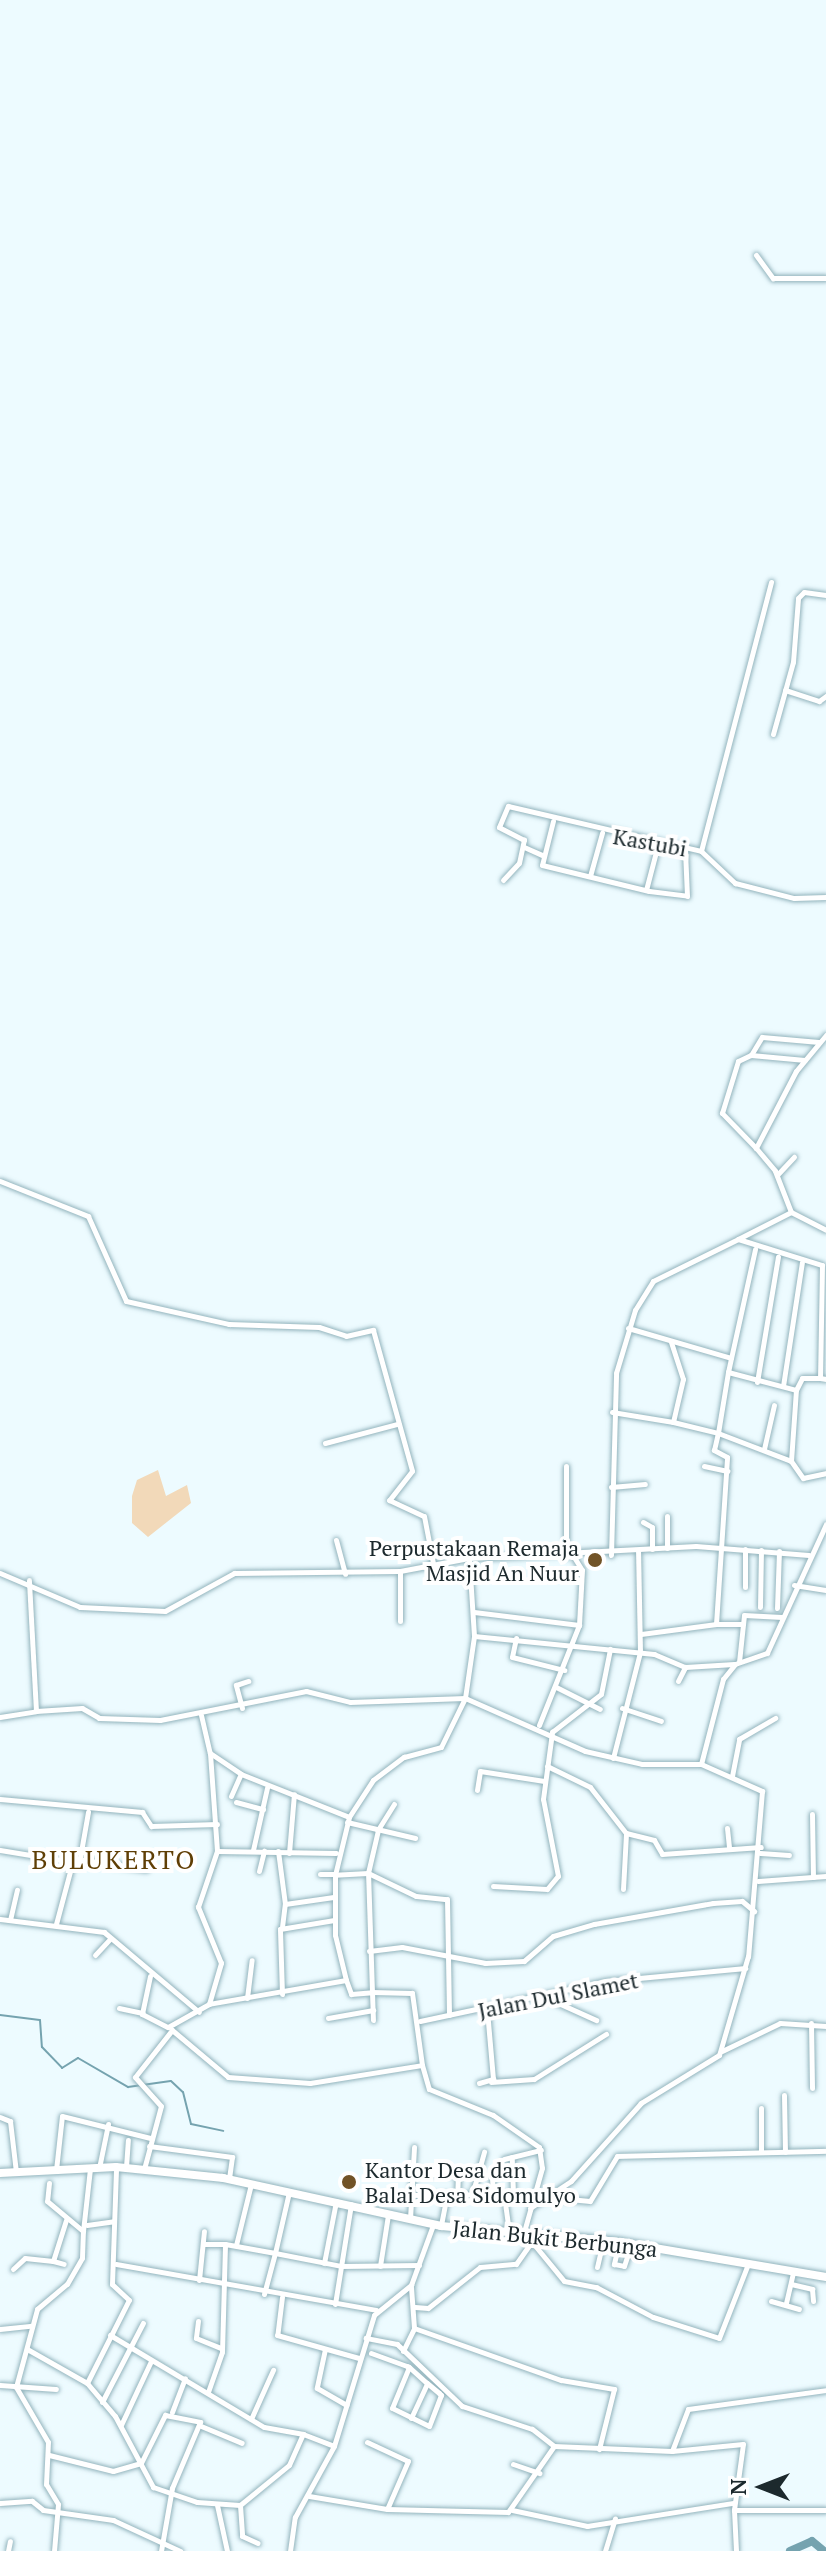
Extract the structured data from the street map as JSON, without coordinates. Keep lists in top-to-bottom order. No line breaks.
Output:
{"streets":{"main road":["Jalan Bukit Berbunga"],"street":["Kastubi","Jalan Dul Slamet"]},"districts":["BULUKERTO"],"places":["Perpustakaan Remaja Masjid An Nuur","Kantor Desa dan Balai Desa Sidomulyo"],"north":"left"}
